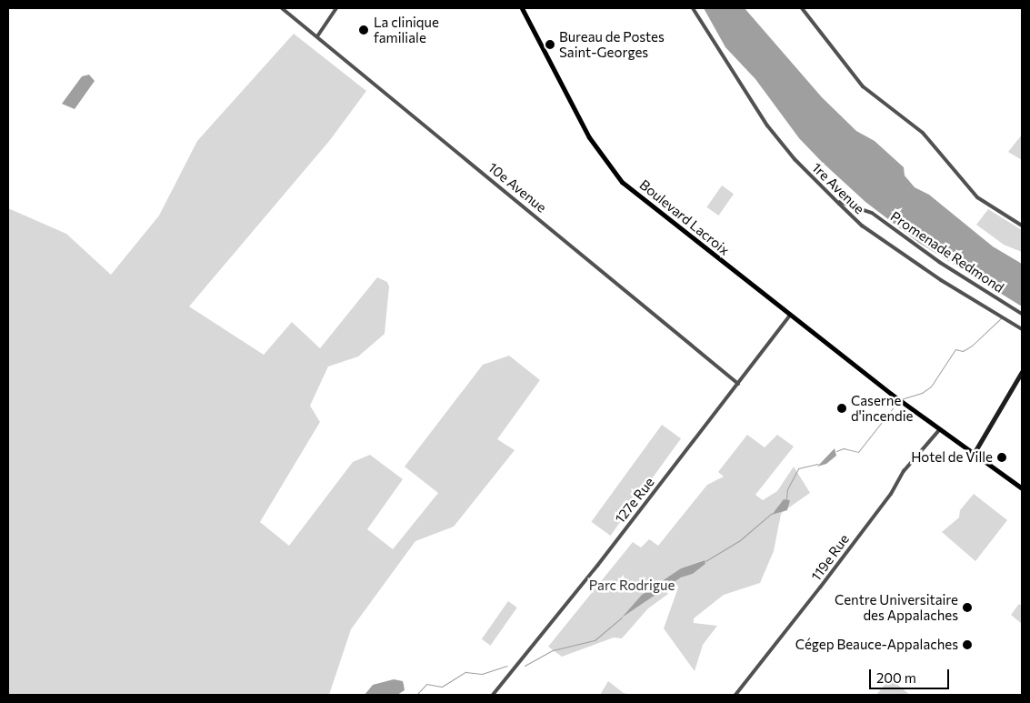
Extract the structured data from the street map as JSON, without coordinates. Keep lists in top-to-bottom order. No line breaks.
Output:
{"streets":{"main road":["Boulevard Lacroix"],"street":["10e Avenue","1re Avenue","Promenade Redmond","127e Rue","119e Rue"]},"crossings":[["10e Avenue","127e Rue"],["1re Avenue","Promenade Redmond"],["Boulevard Lacroix","127e Rue"],["Boulevard Lacroix","119e Rue"]],"parks":["Parc Rodrigue"],"places":["La clinique familiale","Bureau de Postes Saint-Georges","Caserne d'incendie","Hotel de Ville","Centre Universitaire des Appalaches","Cégep Beauce-Appalaches"],"scale_bar":"200 m"}
